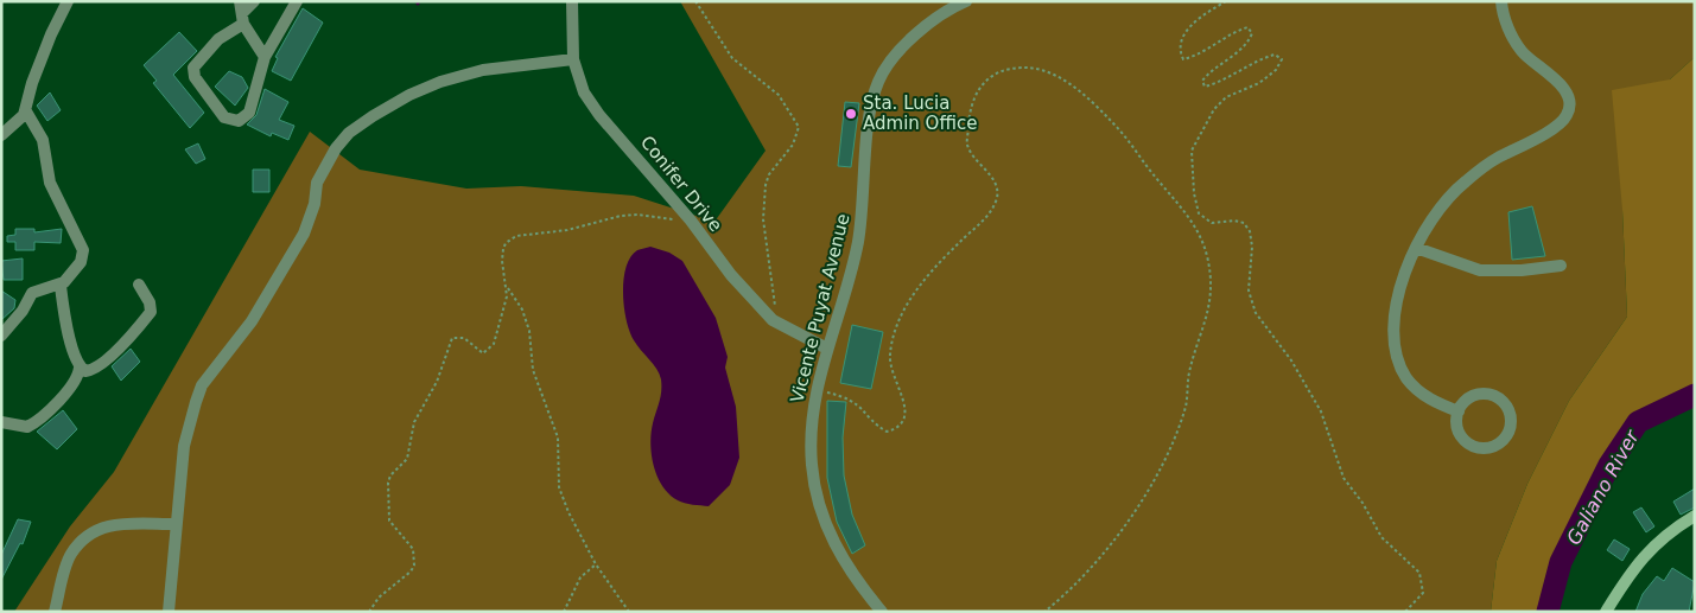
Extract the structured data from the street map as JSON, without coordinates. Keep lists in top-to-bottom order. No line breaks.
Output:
{"streets":{"street":["Conifer Drive","Vicente Puyat Avenue"]},"crossings":[["Conifer Drive","Vicente Puyat Avenue"]],"water":["Galiano River"],"places":["Sta. Lucia Admin Office"]}
